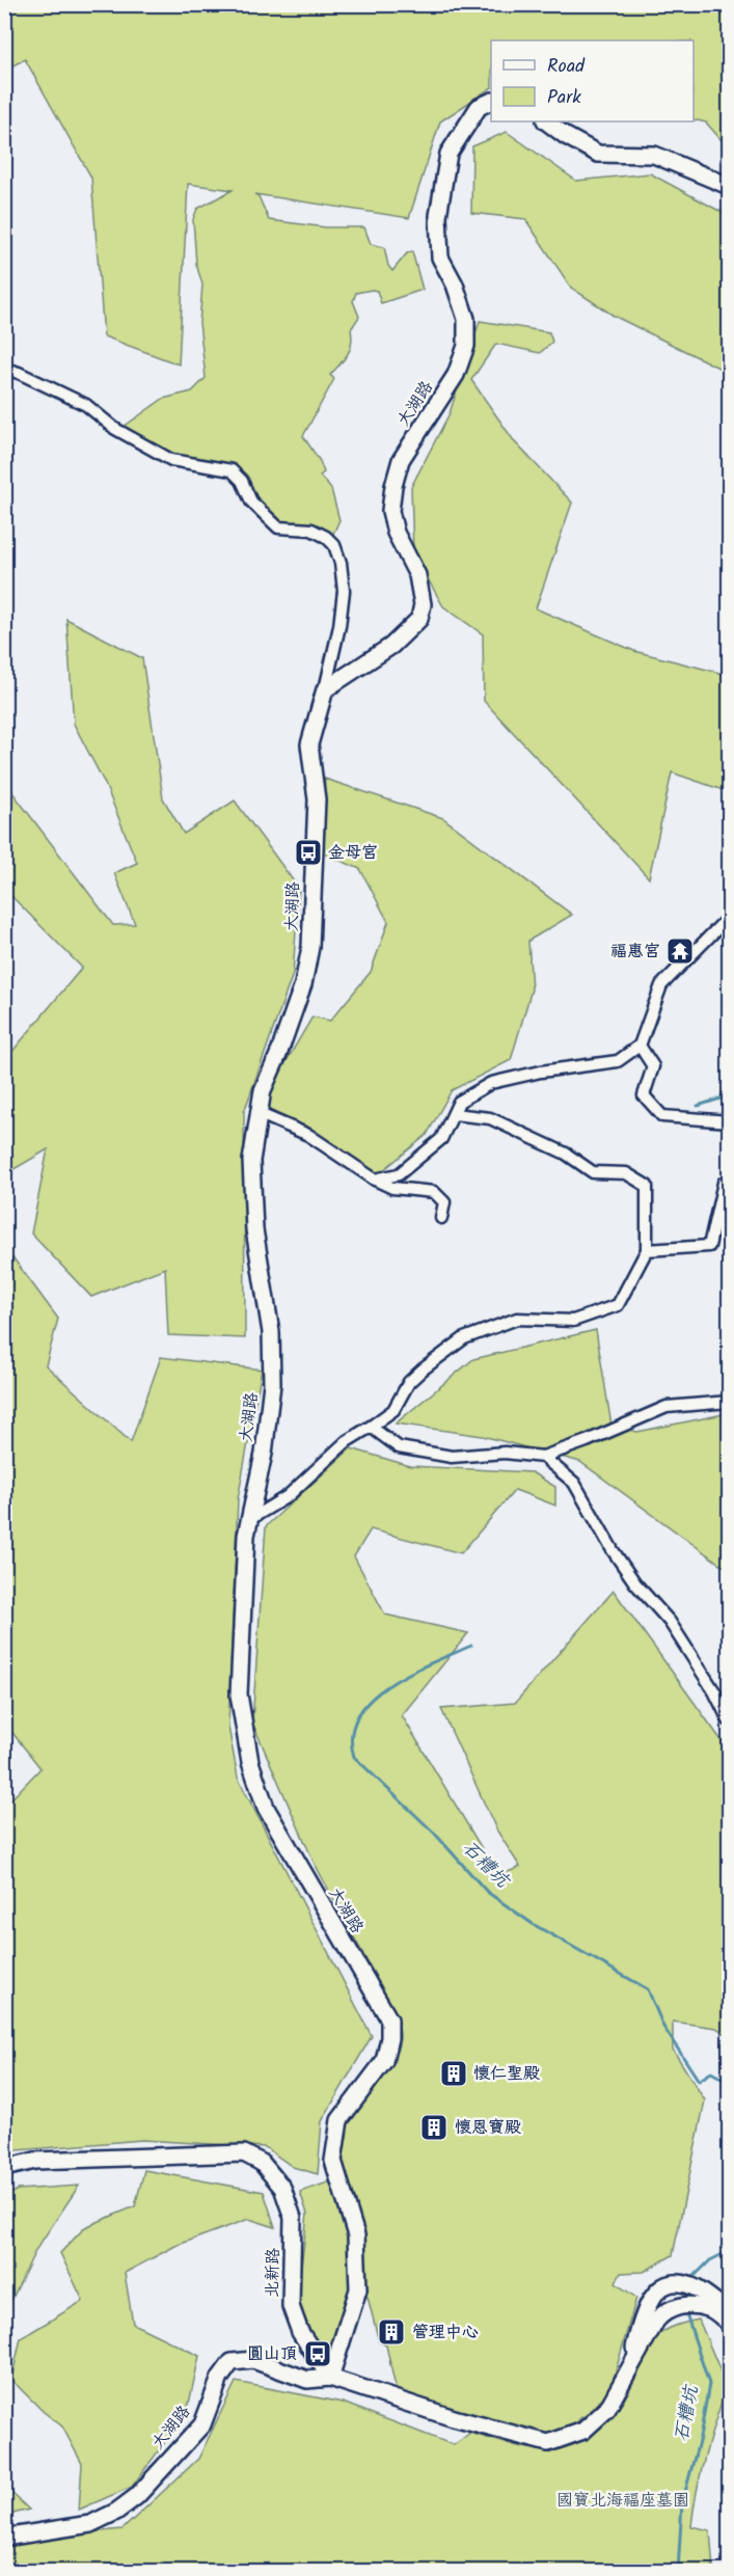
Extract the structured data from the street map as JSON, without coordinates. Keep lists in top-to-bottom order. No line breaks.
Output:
{"streets":{"street":["大湖路","北新路"]},"crossings":[["大湖路","北新路"]],"water":["石糟坑"],"parks":["國寶北海福座墓園"],"places":{"bus stop":["金母宮","圓山頂"],"temple":["福惠宮"],"building":["懷仁聖殿","懷恩寶殿","管理中心"]},"legend":["Road","Park"]}
